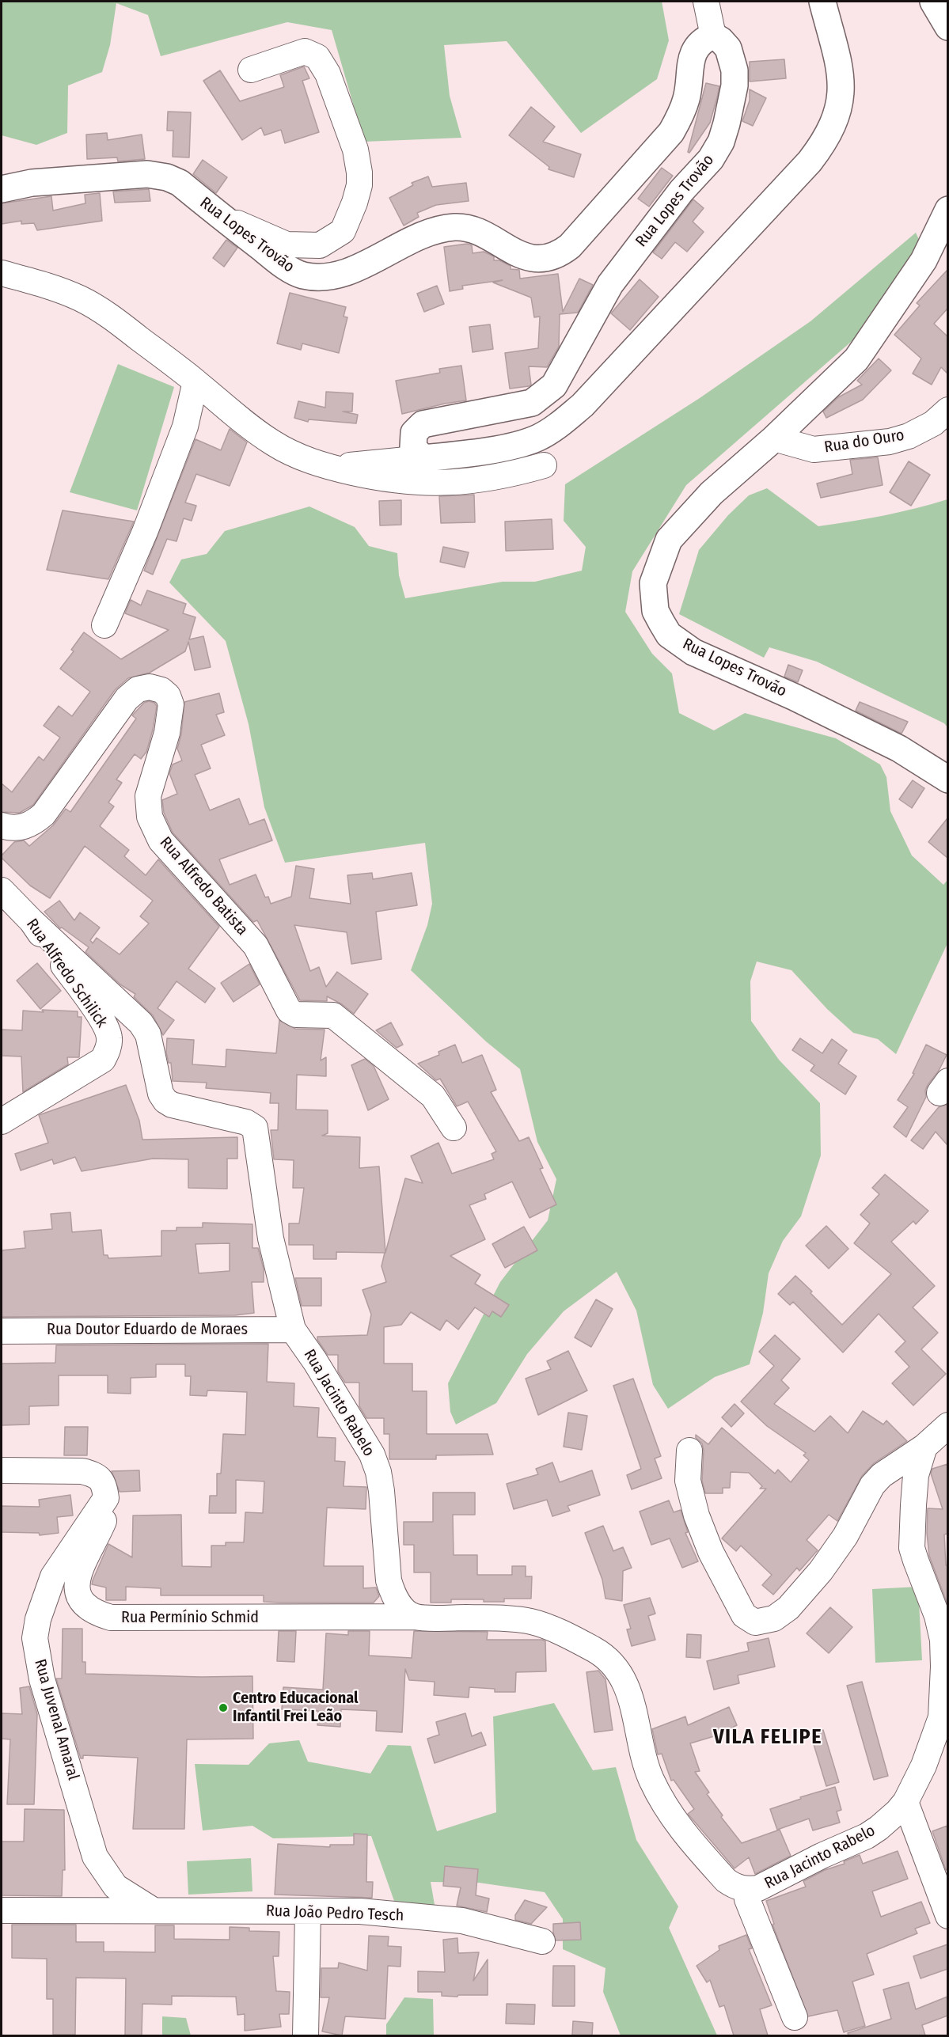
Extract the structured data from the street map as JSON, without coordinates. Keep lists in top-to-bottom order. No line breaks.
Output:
{"streets":{"main road":["Rua Lopes Trovão"],"street":["Rua do Ouro","Rua Alfredo Batista","Rua Alfredo Schilick","Rua Doutor Eduardo de Moraes","Rua Jacinto Rabelo","Rua Permínio Schmid","Rua Juvenal Amaral","Rua João Pedro Tesch"]},"crossings":[["Rua Lopes Trovão","Rua do Ouro"],["Rua Alfredo Schilick","Rua Jacinto Rabelo"],["Rua Doutor Eduardo de Moraes","Rua Jacinto Rabelo"],["Rua Jacinto Rabelo","Rua Permínio Schmid"],["Rua Permínio Schmid","Rua Juvenal Amaral"],["Rua Juvenal Amaral","Rua João Pedro Tesch"]],"districts":["VILA FELIPE"],"places":["Centro Educacional Infantil Frei Leão"]}
